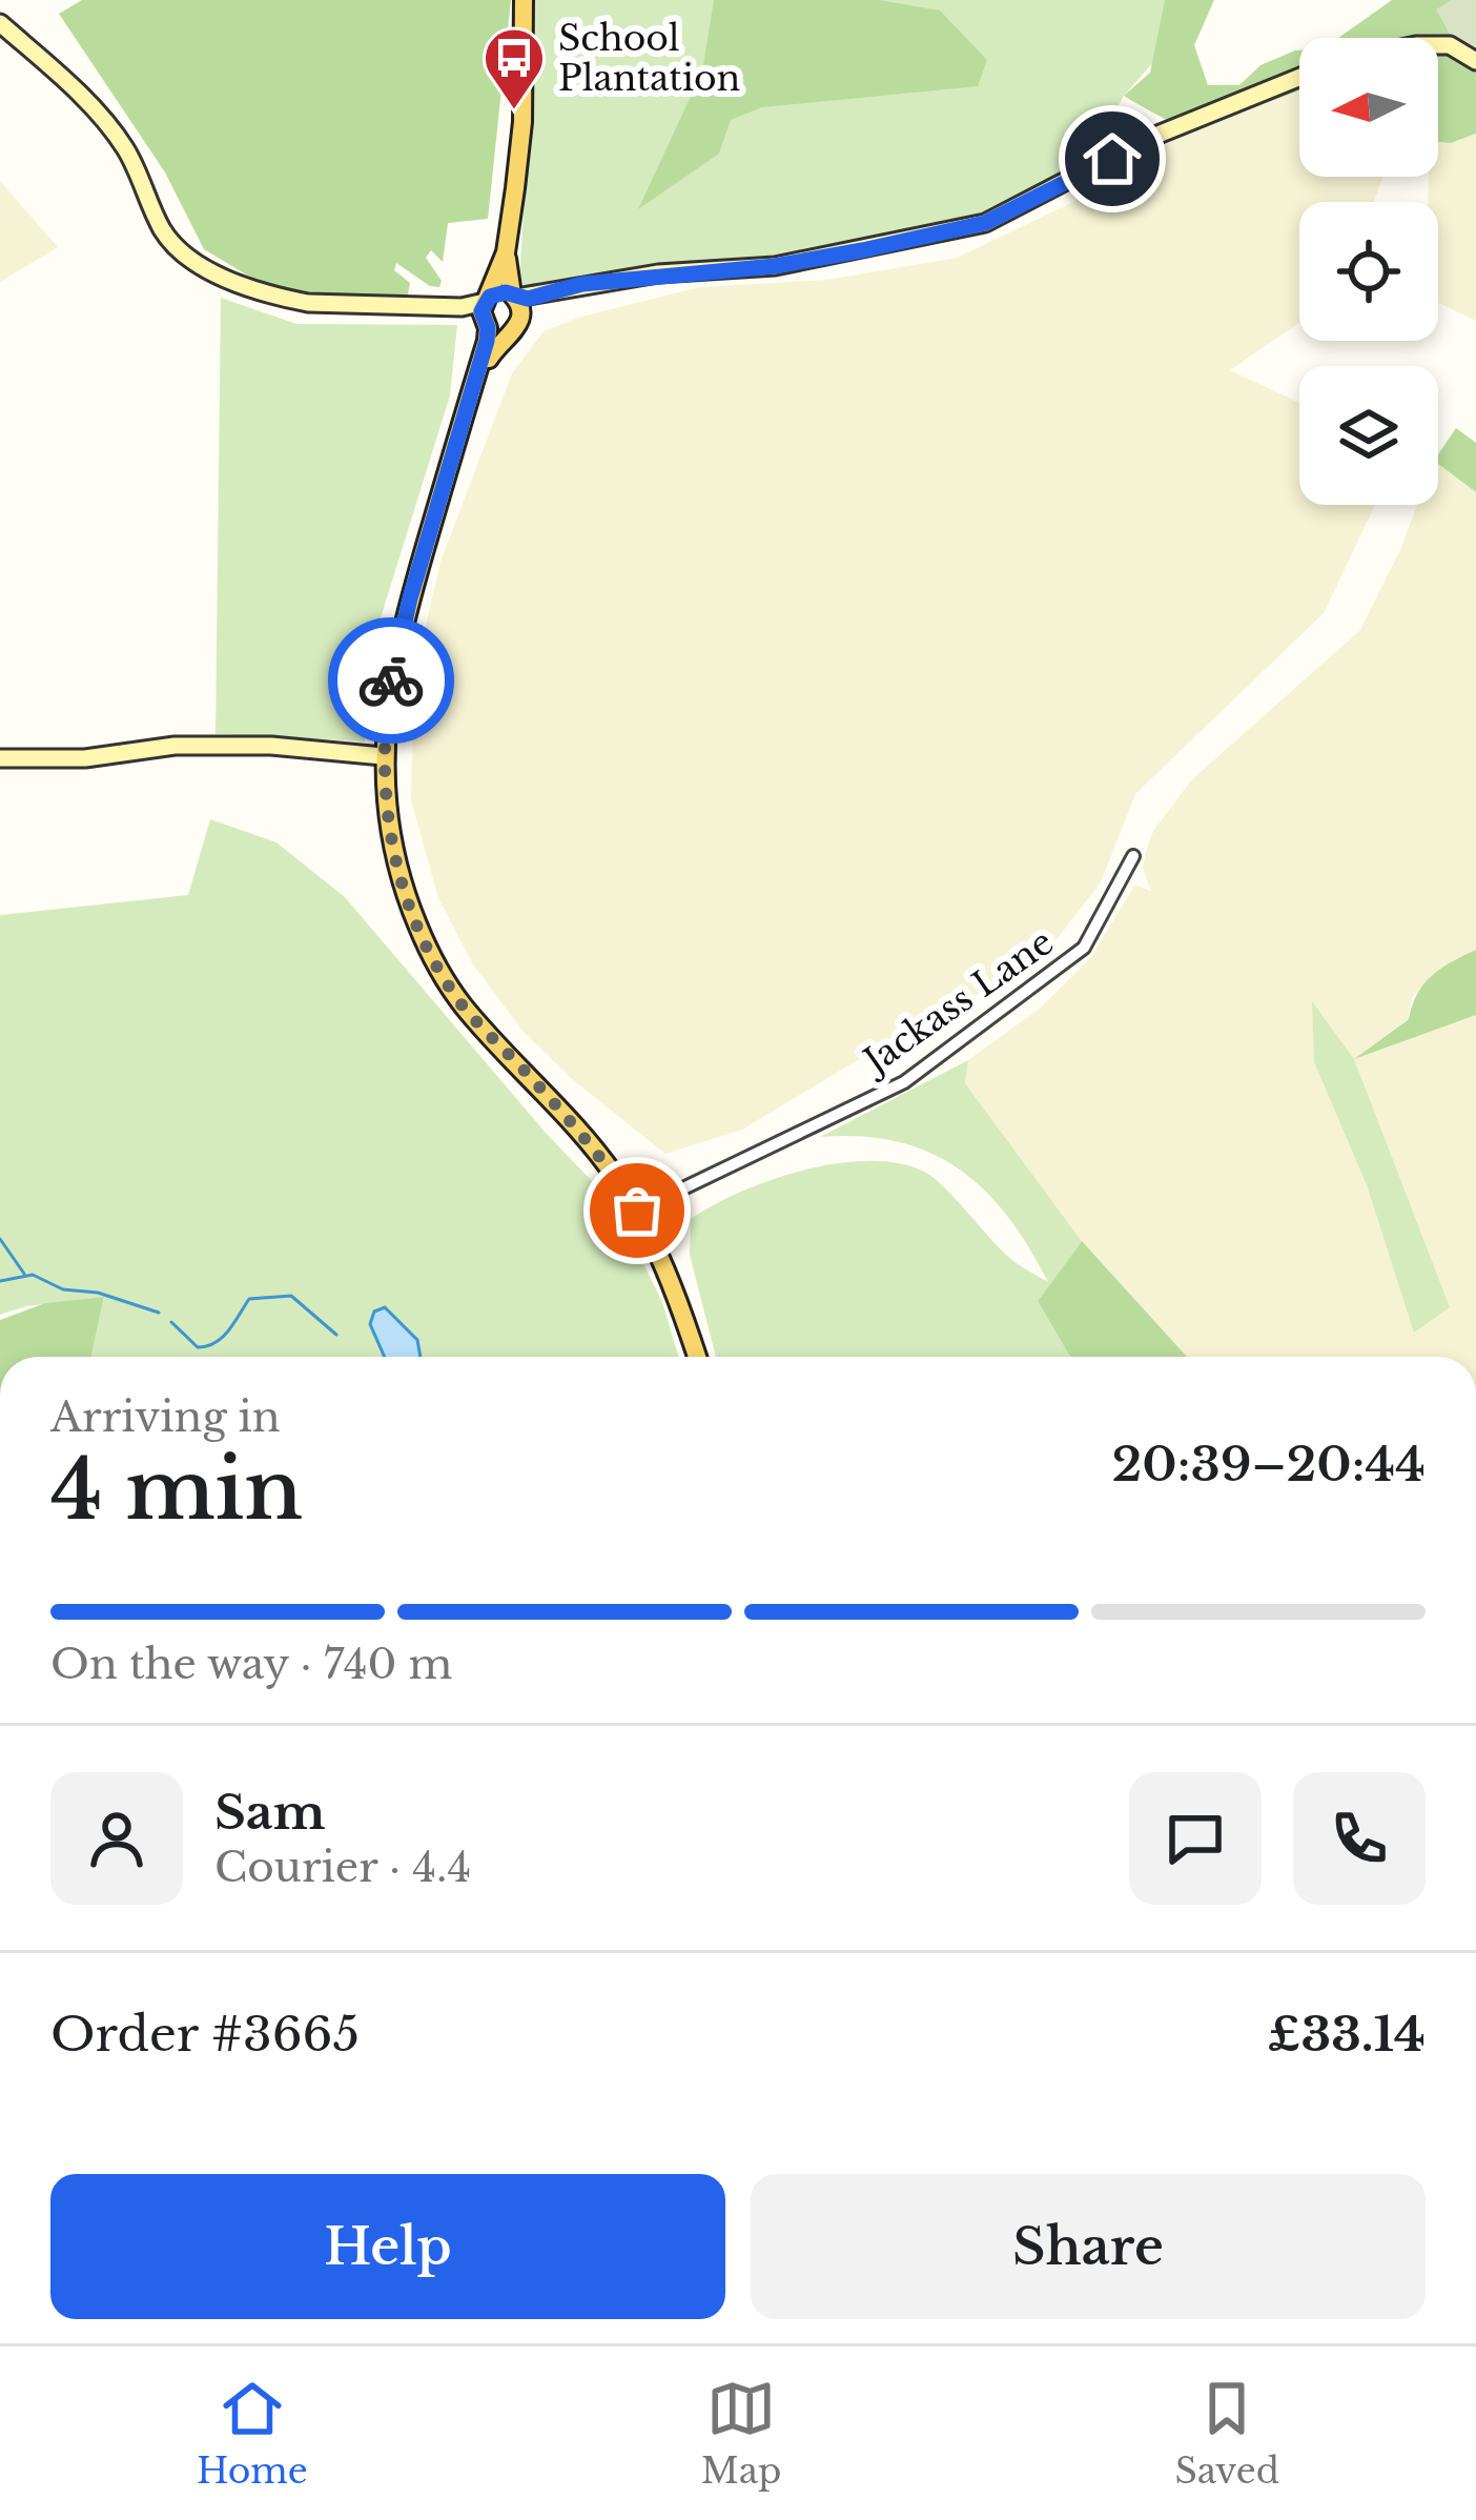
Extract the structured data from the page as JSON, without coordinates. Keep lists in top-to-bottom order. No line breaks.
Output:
{"streets":{"street":["Jackass Lane"]},"places":{"bus stop":["School Plantation"]},"north":"left","page":{"heading":["4 min","Arriving in","20:39–20:44"],"panel":["Sam","Courier · 4.4","Order #3665","£33.14"],"bar":"On the way · 740 m","buttons":["Help","Share"],"tabs":["Home","Map","Saved"]}}
